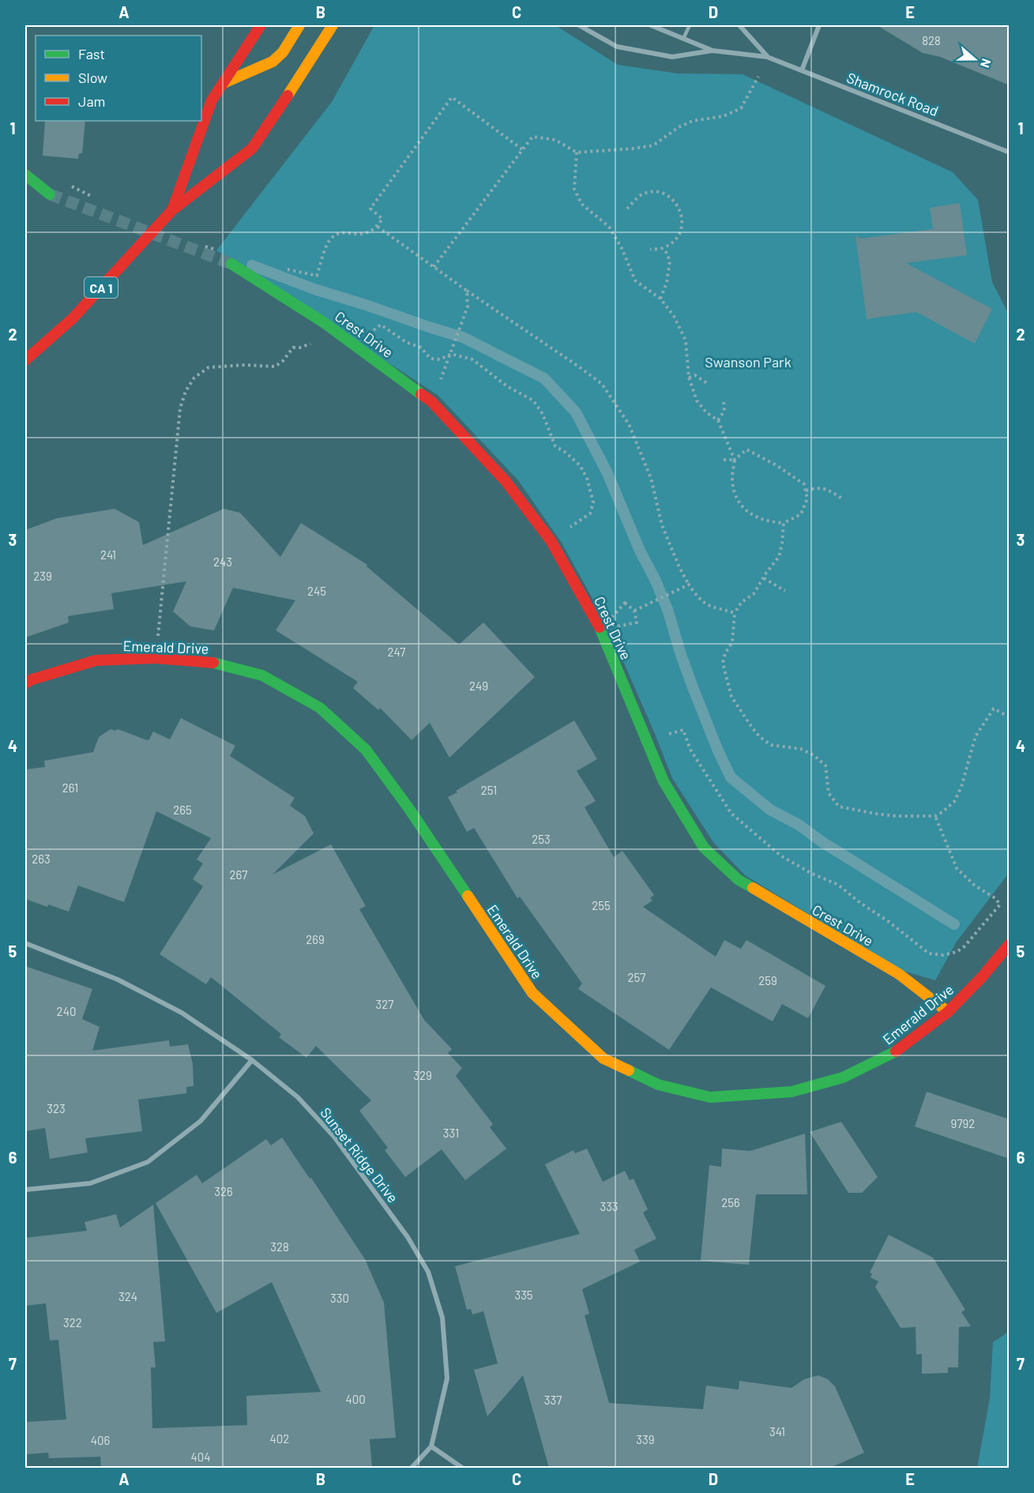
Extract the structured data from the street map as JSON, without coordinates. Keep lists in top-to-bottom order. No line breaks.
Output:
{"streets":{"main road":["CA 1","Crest Drive","Emerald Drive"],"street":["Shamrock Road","Sunset Ridge Drive"]},"crossings":[["Crest Drive","Emerald Drive"]],"parks":["Swanson Park"],"house_numbers":["828","241","243","239","245","247","249","261","251","265","253","263","267","255","269","257","259","327","240","329","323","9792","331","326","256","333","328","335","324","330","322","400","337","341","402","339","406","404"],"legend":["Fast","Slow","Jam"],"north":"right","grid":{"columns":["A","B","C","D","E"],"rows":["1","2","3","4","5","6","7"]}}
